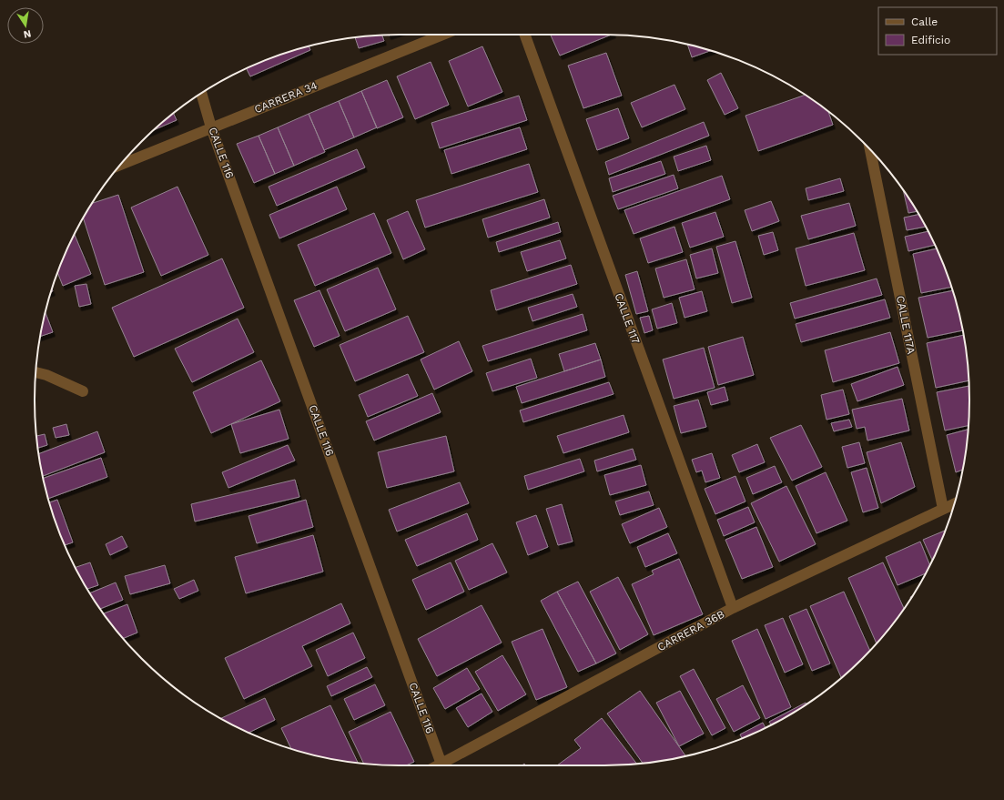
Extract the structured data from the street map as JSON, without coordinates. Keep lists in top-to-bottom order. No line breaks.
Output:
{"streets":{"street":["CARRERA 34","CALLE 116","CALLE 117","CALLE 117A","CARRERA 36B"]},"crossings":[["CARRERA 34","CALLE 116"],["CALLE 117","CARRERA 36B"],["CALLE 117A","CARRERA 36B"]],"legend":["Calle","Edificio"],"north":"bottom"}
